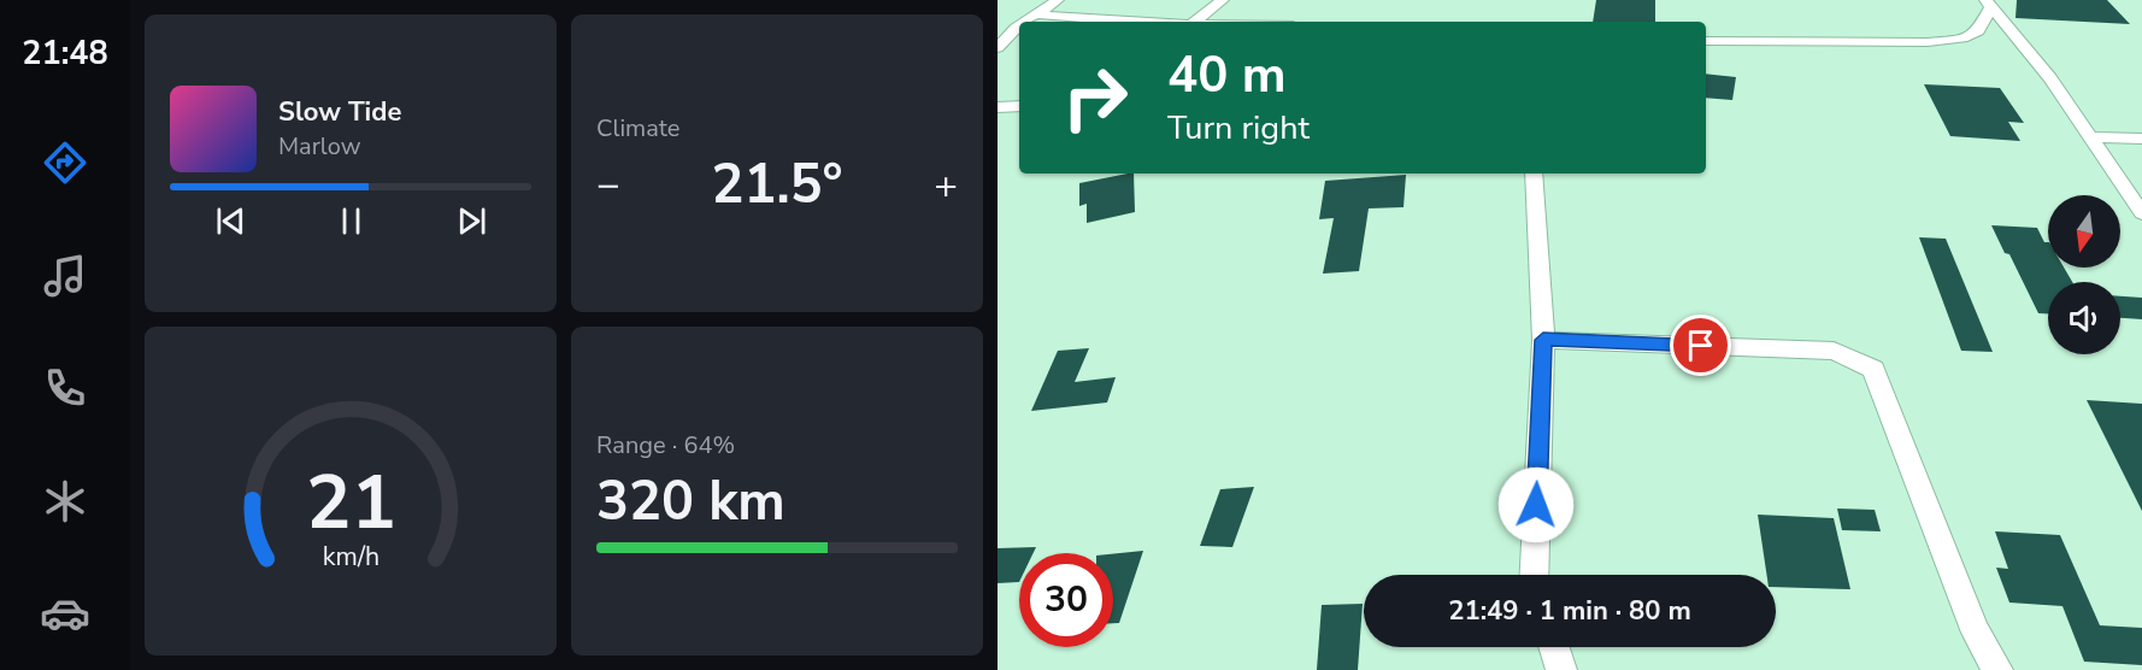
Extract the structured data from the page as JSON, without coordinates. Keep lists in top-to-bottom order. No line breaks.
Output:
{"north":"bottom","page":{"tabs":"21:48","tile":["Climate",["Range · 64%","320 km"]],"turn":["40 m","Turn right"],"song":["Slow Tide","Marlow"],"heat":["−","21.5°","+"],"limit":"30","trip":"21:49 · 1 min · 80 m","gauge":["21","km/h"]}}
